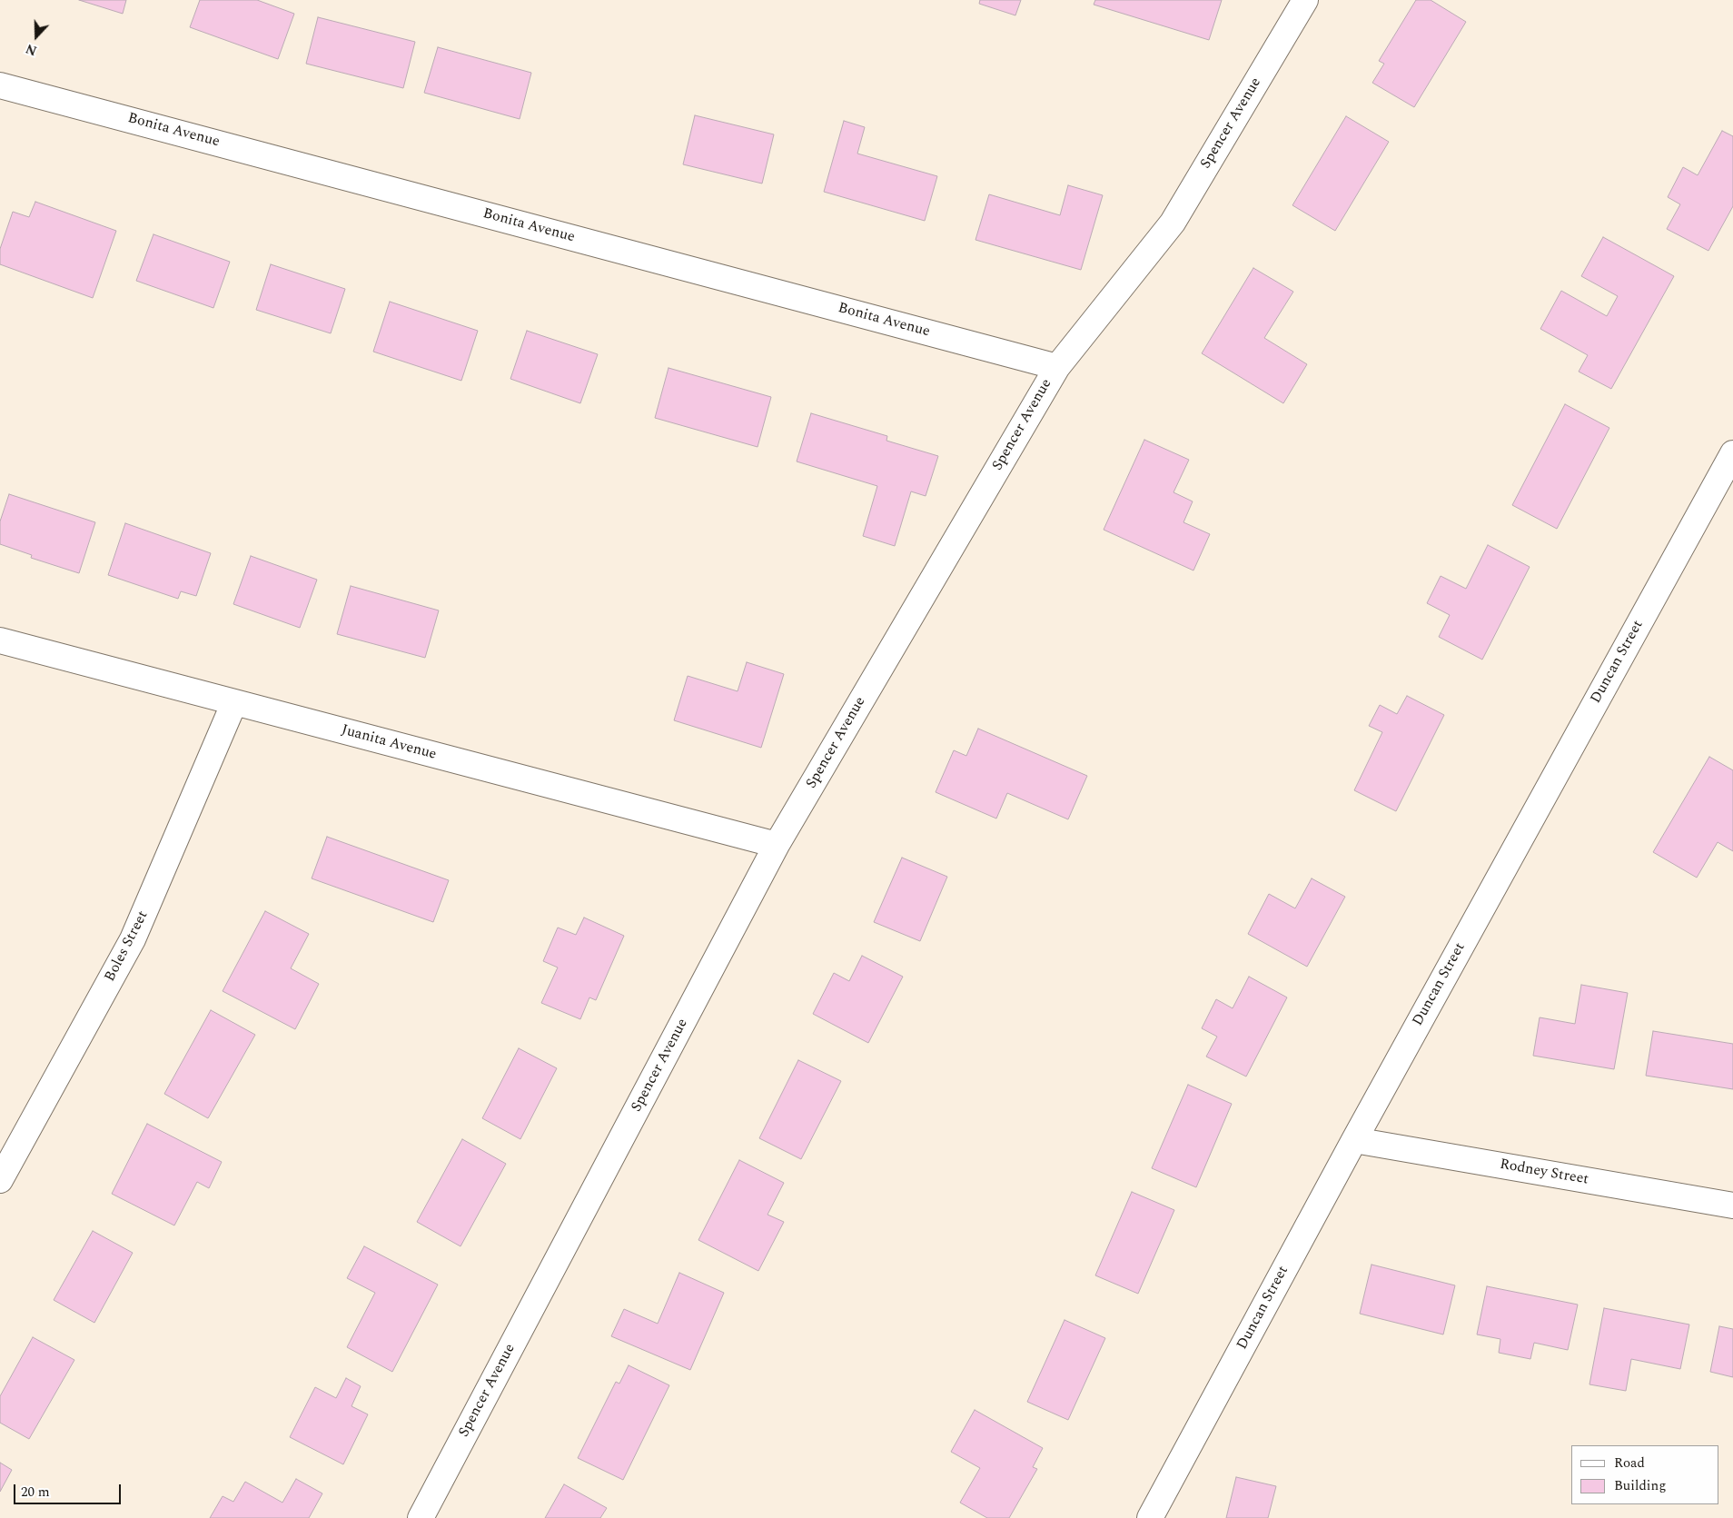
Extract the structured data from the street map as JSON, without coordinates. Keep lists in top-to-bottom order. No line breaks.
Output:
{"streets":{"street":["Spencer Avenue","Bonita Avenue","Duncan Street","Juanita Avenue","Boles Street","Rodney Street"]},"crossings":[["Spencer Avenue","Bonita Avenue"],["Spencer Avenue","Juanita Avenue"],["Duncan Street","Rodney Street"],["Juanita Avenue","Boles Street"]],"legend":["Road","Building"],"scale_bar":"20 m","north":"bottom"}
